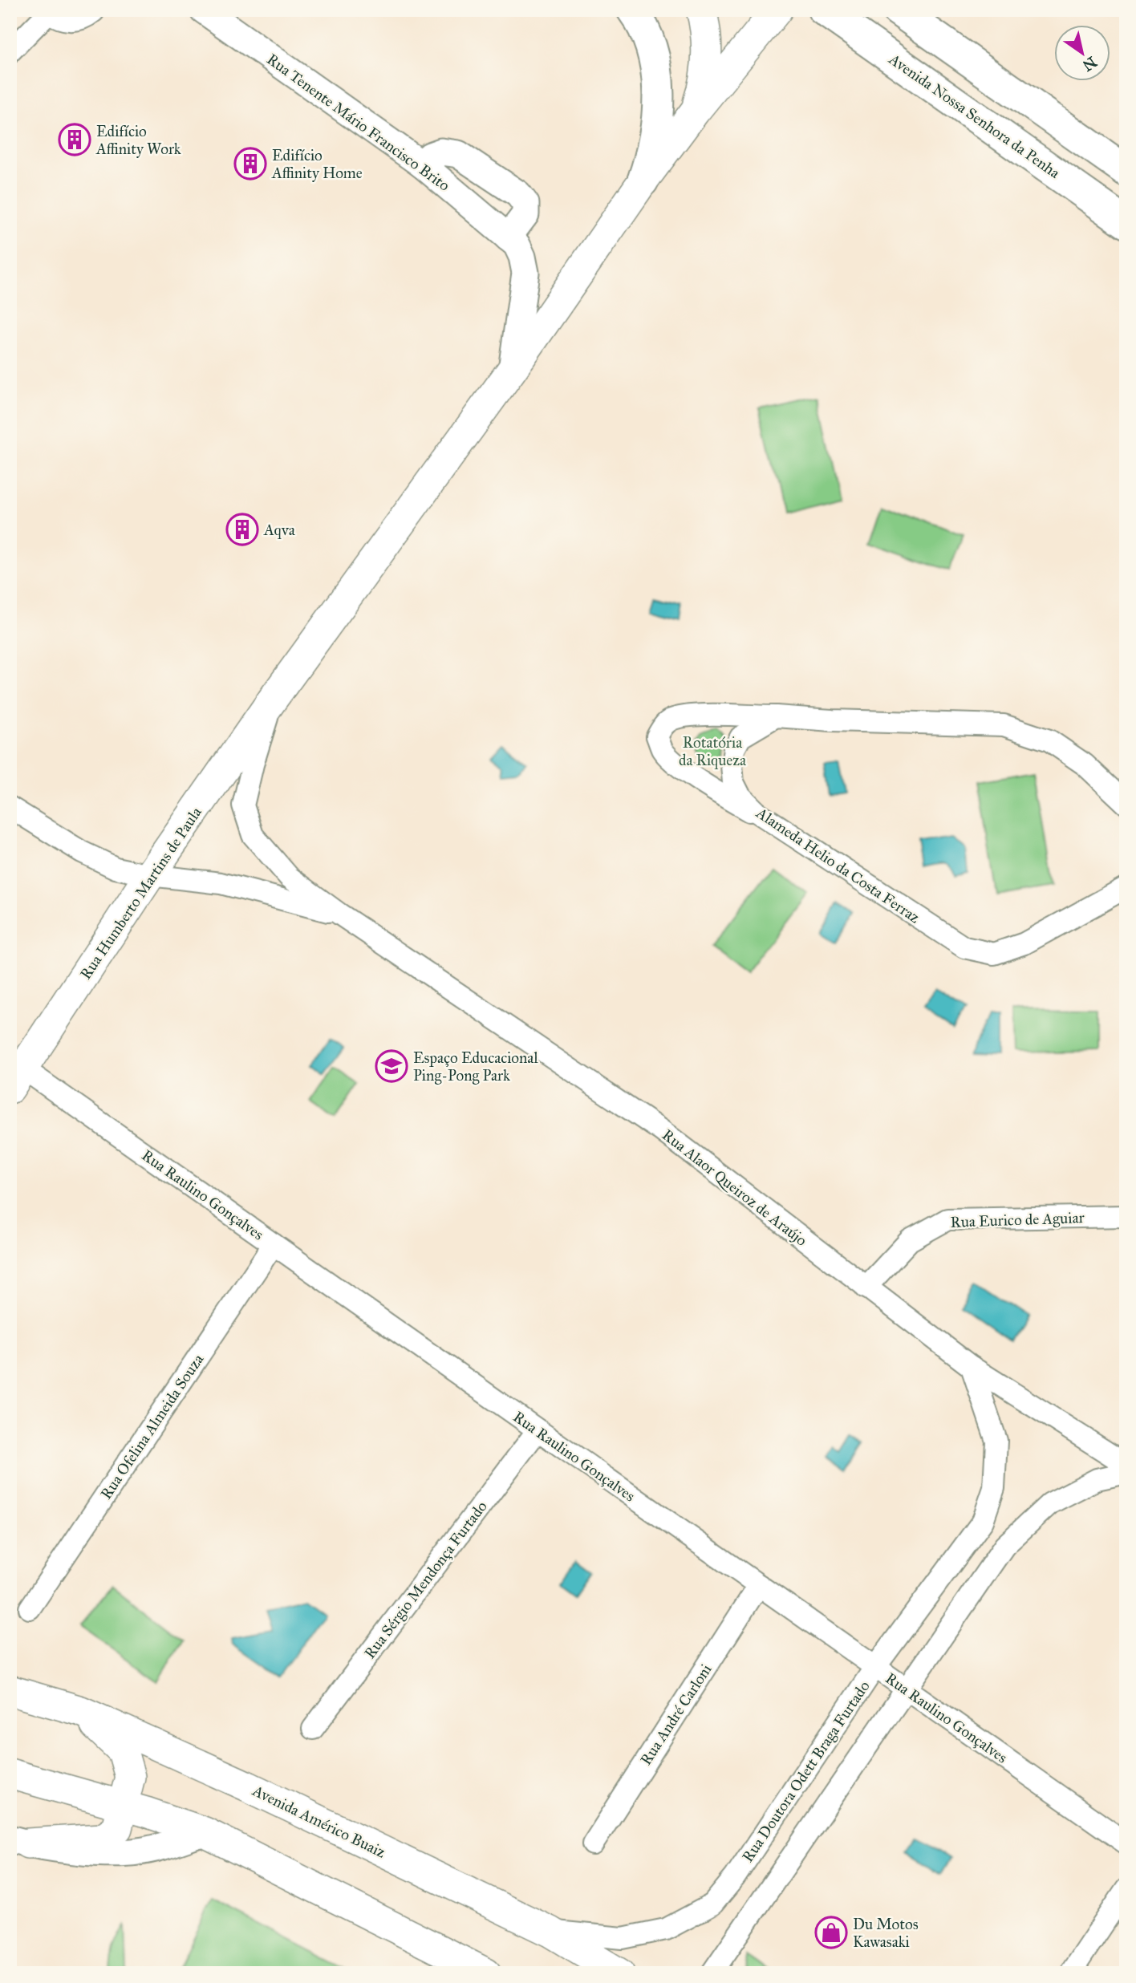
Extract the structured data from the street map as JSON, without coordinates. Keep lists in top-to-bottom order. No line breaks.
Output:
{"streets":{"main road":["Avenida Nossa Senhora da Penha","Rua Humberto Martins de Paula","Avenida Américo Buaiz"],"street":["Rua Tenente Mário Francisco Brito","Alameda Helio da Costa Ferraz","Rua Alaor Queiroz de Araújo","Rua Raulino Gonçalves","Rua Eurico de Aguiar","Rua Ofelina Almeida Souza","Rua Sérgio Mendonça Furtado","Rua André Carloni","Rua Doutora Odett Braga Furtado"]},"crossings":[["Rua Tenente Mário Francisco Brito","Rua Humberto Martins de Paula"],["Rua Humberto Martins de Paula","Rua Alaor Queiroz de Araújo"],["Rua Humberto Martins de Paula","Rua Raulino Gonçalves"],["Rua Alaor Queiroz de Araújo","Rua Eurico de Aguiar"],["Rua Alaor Queiroz de Araújo","Rua Doutora Odett Braga Furtado"],["Rua Raulino Gonçalves","Rua Ofelina Almeida Souza"],["Rua Raulino Gonçalves","Rua Sérgio Mendonça Furtado"],["Rua Raulino Gonçalves","Rua André Carloni"],["Rua Raulino Gonçalves","Rua Doutora Odett Braga Furtado"],["Rua Doutora Odett Braga Furtado","Avenida Américo Buaiz"]],"parks":["Rotatória da Riqueza"],"places":{"building":["Edifício Affinity Work","Edifício Affinity Home","Aqva"],"school or university":["Espaço Educacional Ping-Pong Park"],"shop":["Du Motos Kawasaki"]},"north":"bottom right"}
